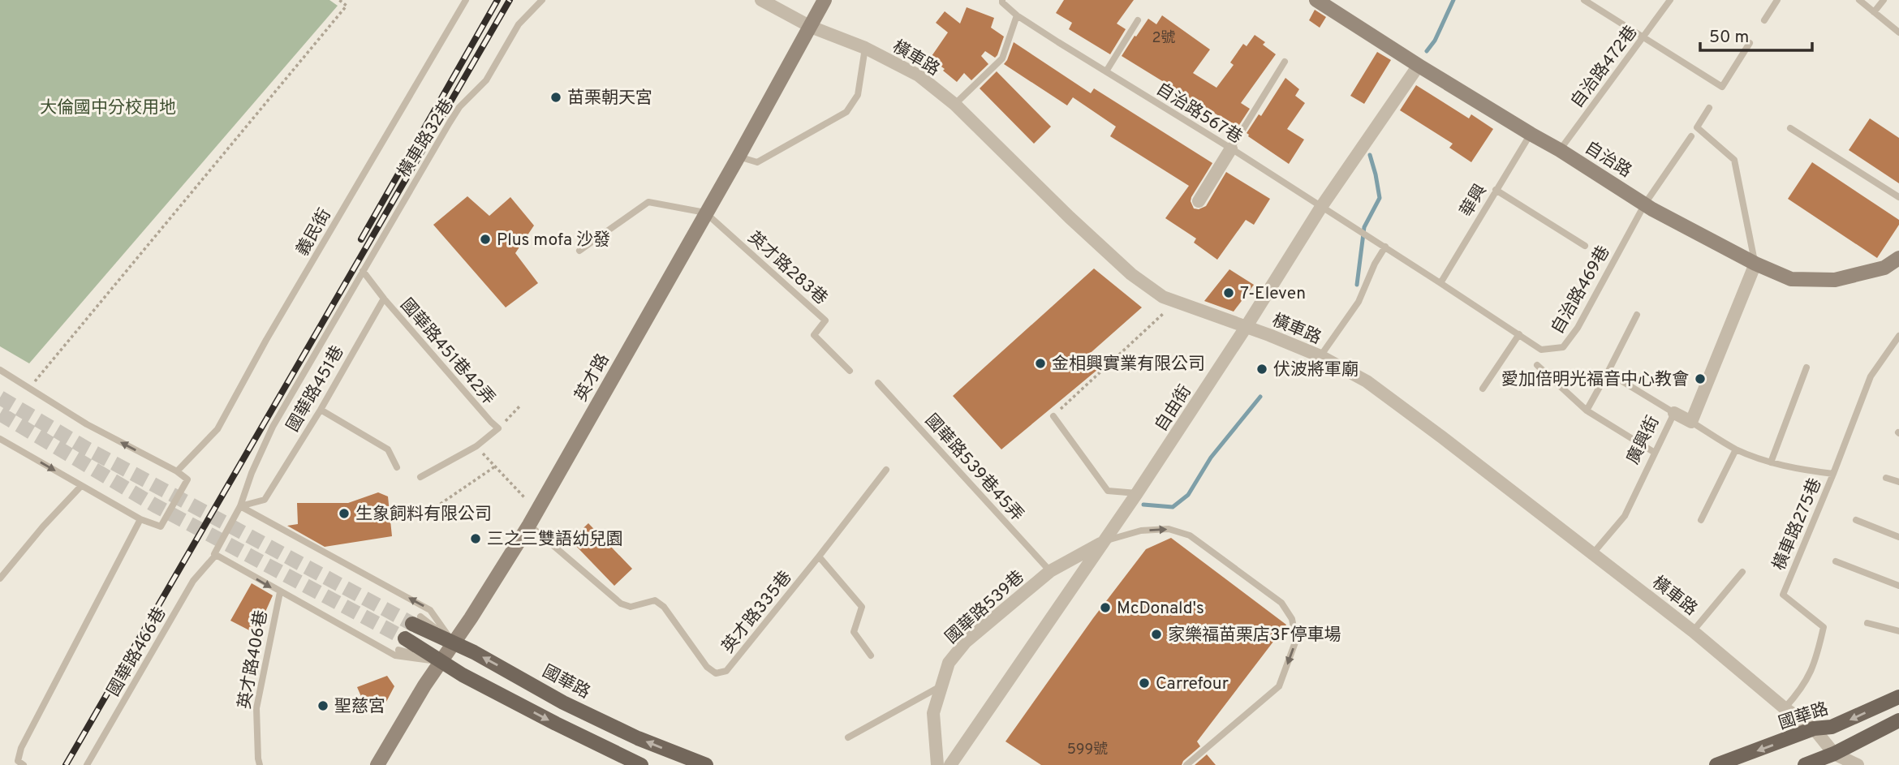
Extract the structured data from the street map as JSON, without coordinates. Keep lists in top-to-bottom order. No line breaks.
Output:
{"streets":{"main road":["國華路"],"street":["橫車路","自治路","英才路","自由街","廣興街","國華路539巷"],"lane":["自治路472巷","自治路567巷","橫車路32巷","華興","義民街","英才路283巷","自治路469巷","國華路451巷42弄","國華路451巷","國華路539巷45弄","橫車路275巷","英才路335巷","國華路466巷","英才路406巷"]},"crossings":[["橫車路","英才路"],["橫車路","自由街"],["橫車路","廣興街"],["橫車路","橫車路275巷"],["橫車路","國華路"],["自治路472巷","自治路"],["自治路567巷","自由街"],["橫車路32巷","國華路451巷"],["橫車路32巷","國華路466巷"],["自治路","華興"],["自治路","自治路469巷"],["自治路","自由街"],["英才路283巷","英才路"],["國華路451巷42弄","國華路451巷"],["英才路","英才路335巷"],["英才路","國華路"],["國華路451巷","國華路466巷"],["自由街","國華路539巷"],["國華路539巷45弄","國華路539巷"]],"parks":["大倫國中分校用地"],"places":["苗栗朝天宮","Plus mofa 沙發","7-Eleven","金相興實業有限公司","伏波將軍廟","愛加倍明光福音中心教會","生象飼料有限公司","三之三雙語幼兒園","McDonald's","家樂福苗栗店3F停車場","Carrefour","聖慈宮"],"house_numbers":["2號","599號"],"scale_bar":"50 m"}
